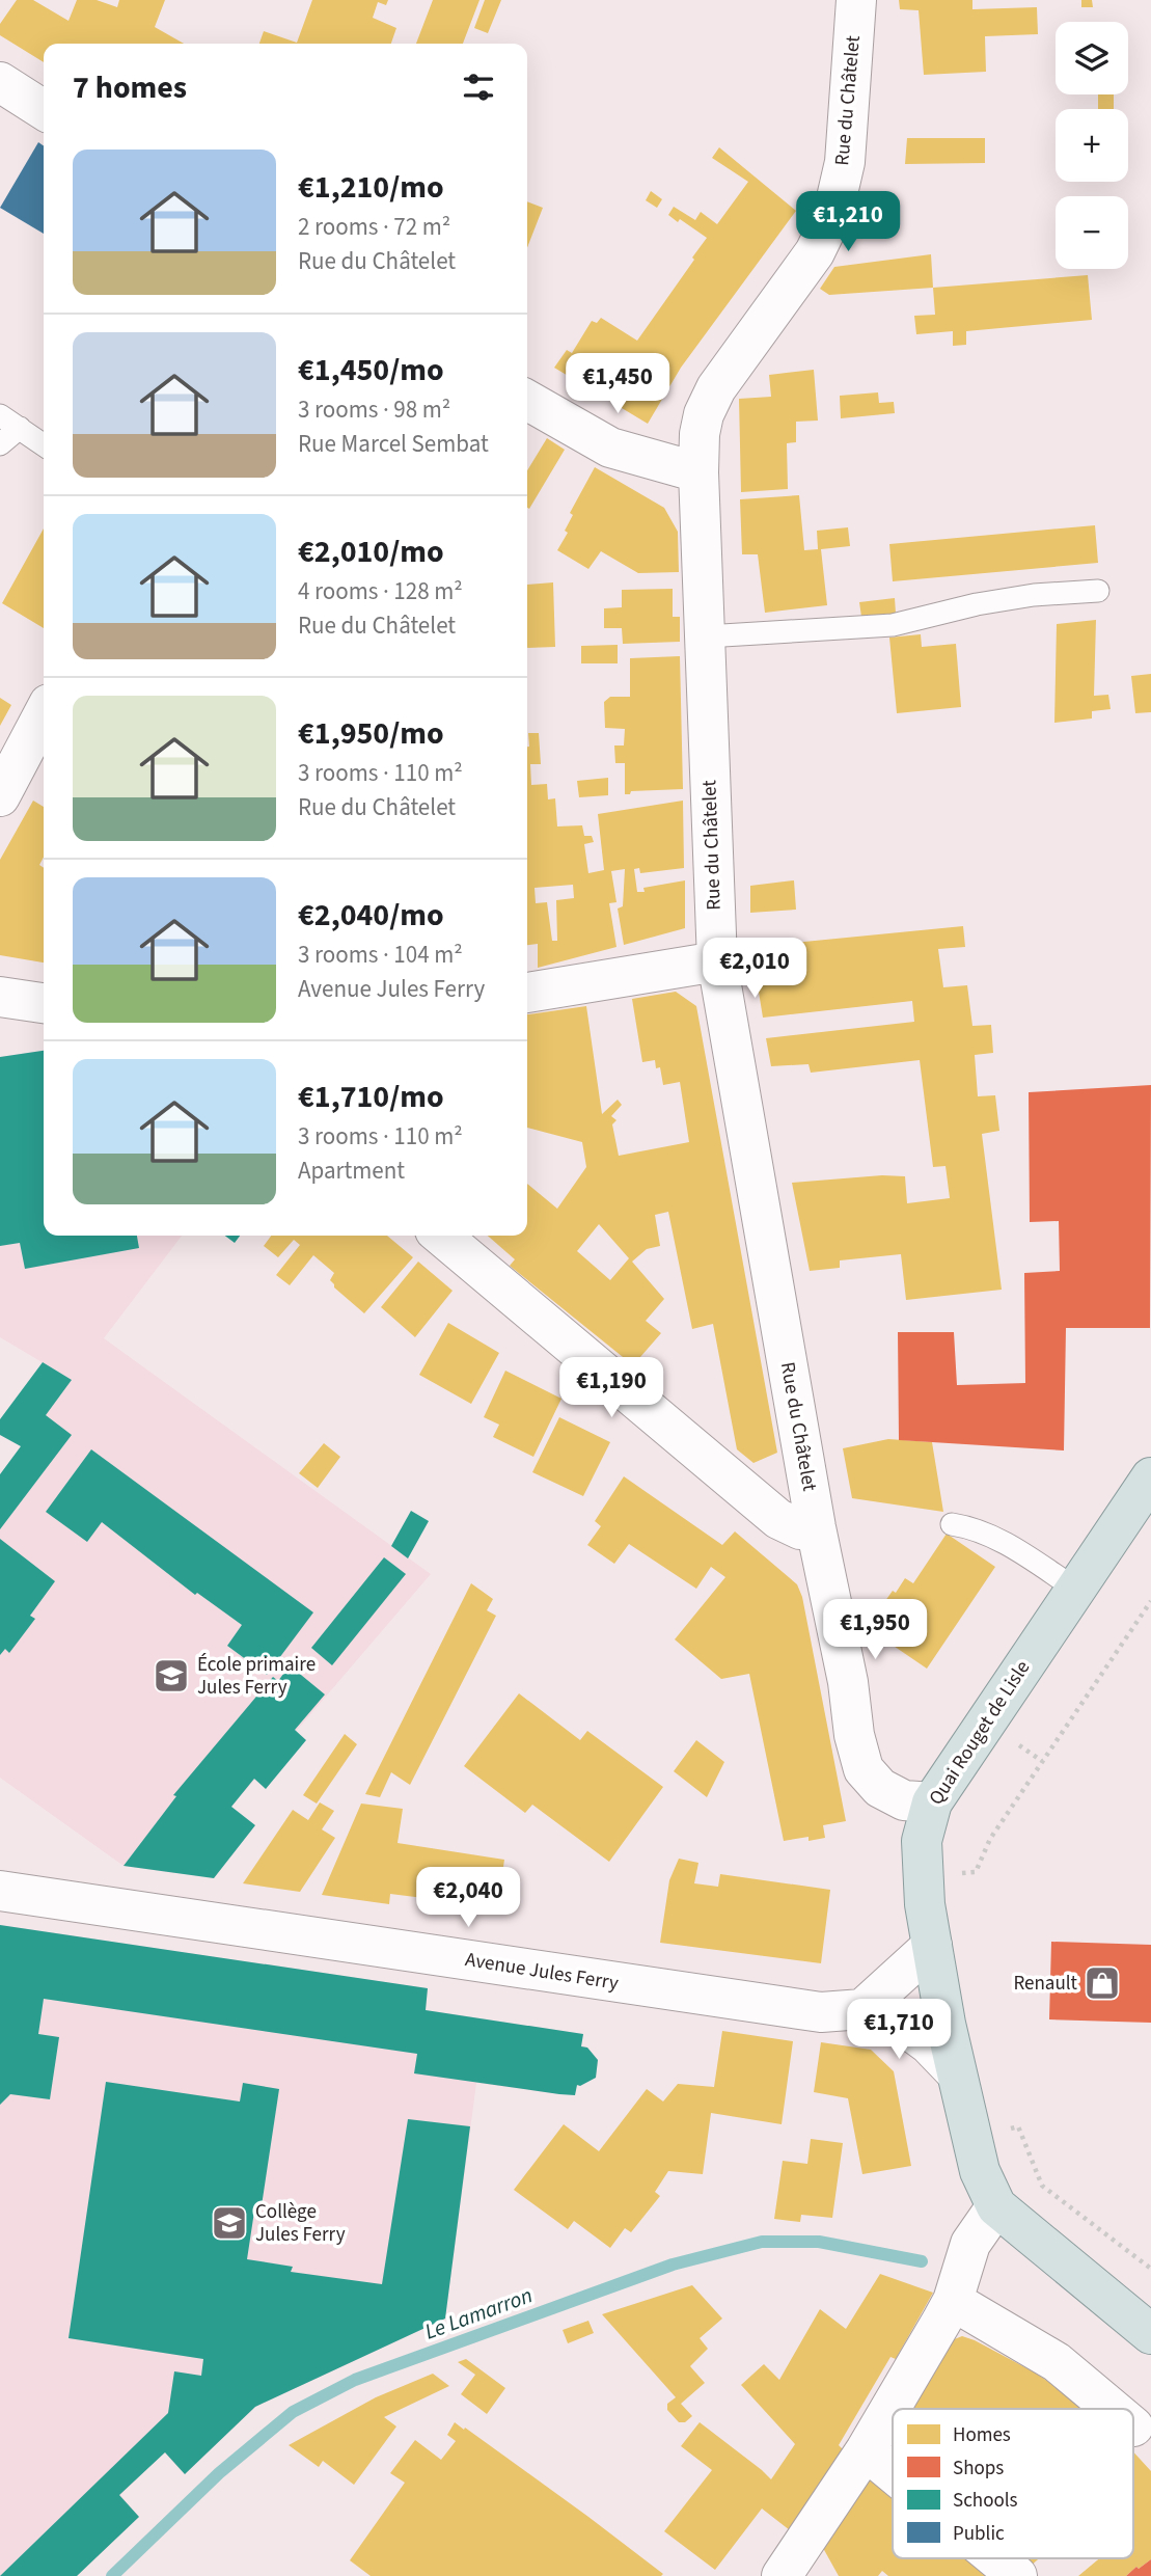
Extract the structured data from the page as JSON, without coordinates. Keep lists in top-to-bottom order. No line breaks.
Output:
{"streets":{"main road":["Quai Rouget de Lisle"],"street":["Rue du Châtelet","Avenue Jules Ferry"]},"crossings":[["Rue du Châtelet","Quai Rouget de Lisle"]],"water":["Le Lamarron"],"places":{"school or university":["École primaire Jules Ferry","Collège Jules Ferry"],"shop":["Renault"]},"legend":["Homes","Shops","Schools","Public"],"page":{"map_buttons":["+","−"],"heading":"7 homes","list":[{"name":"€1,210/mo","note":"2 rooms · 72 m² · Rue du Châtelet"},{"name":"€1,450/mo","note":"3 rooms · 98 m² · Rue Marcel Sembat"},{"name":"€2,010/mo","note":"4 rooms · 128 m² · Rue du Châtelet"},{"name":"€1,950/mo","note":"3 rooms · 110 m² · Rue du Châtelet"},{"name":"€2,040/mo","note":"3 rooms · 104 m² · Avenue Jules Ferry"},{"name":"€1,710/mo","note":"3 rooms · 110 m² · Apartment"}],"price":["€1,210","€1,450","€2,010","€1,190","€1,950","€2,040","€1,710"]}}
